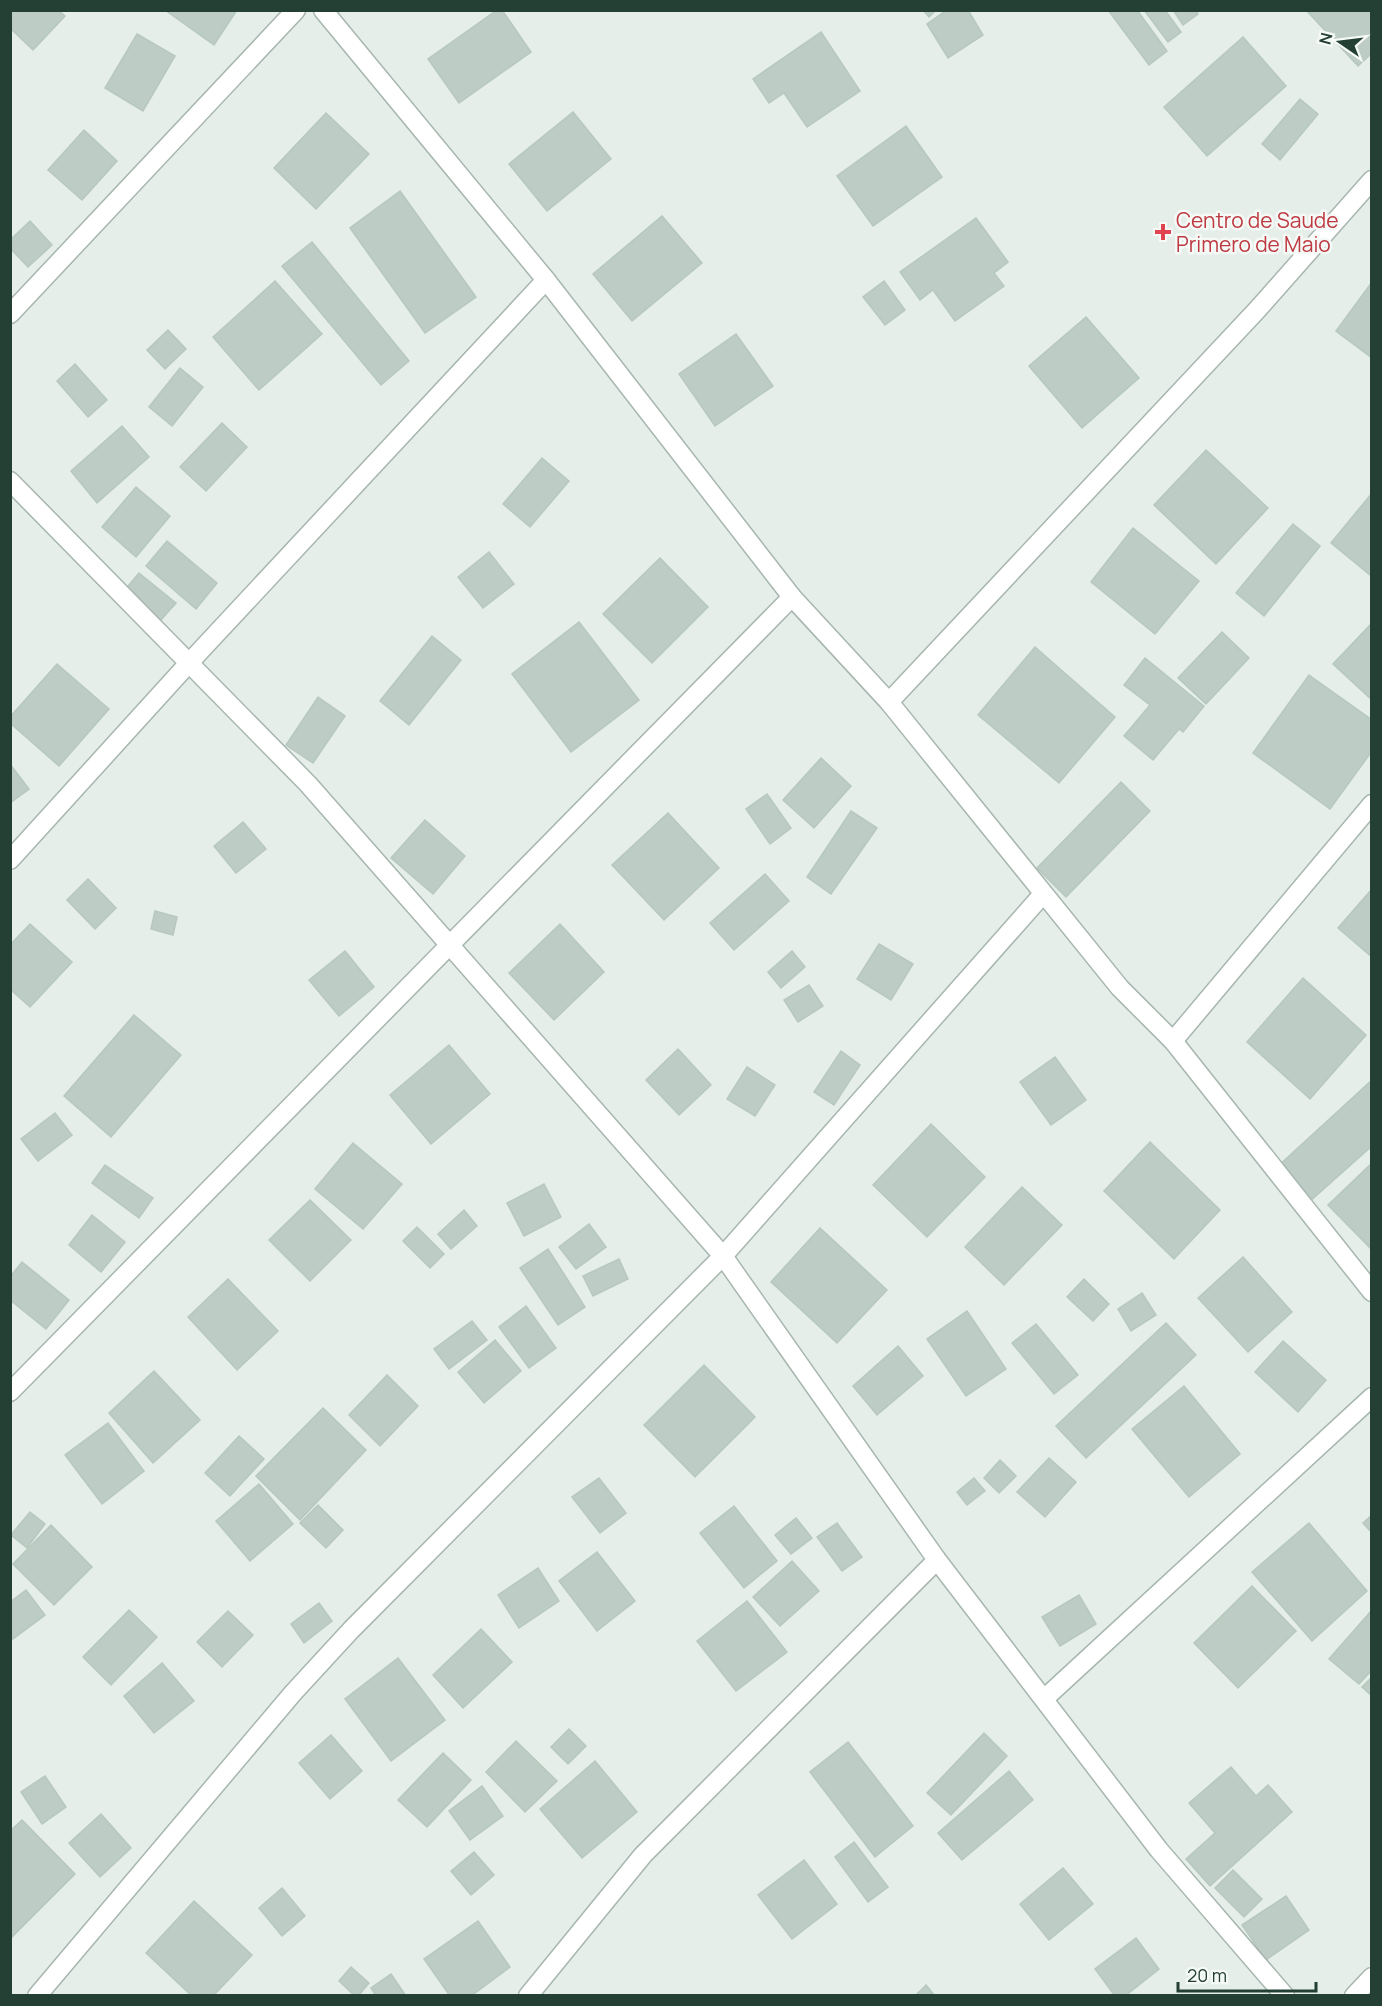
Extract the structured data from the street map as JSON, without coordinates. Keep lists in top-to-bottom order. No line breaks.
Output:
{"places":{"health":["Centro de Saude Primero de Maio"]},"scale_bar":"20 m","north":"left"}
